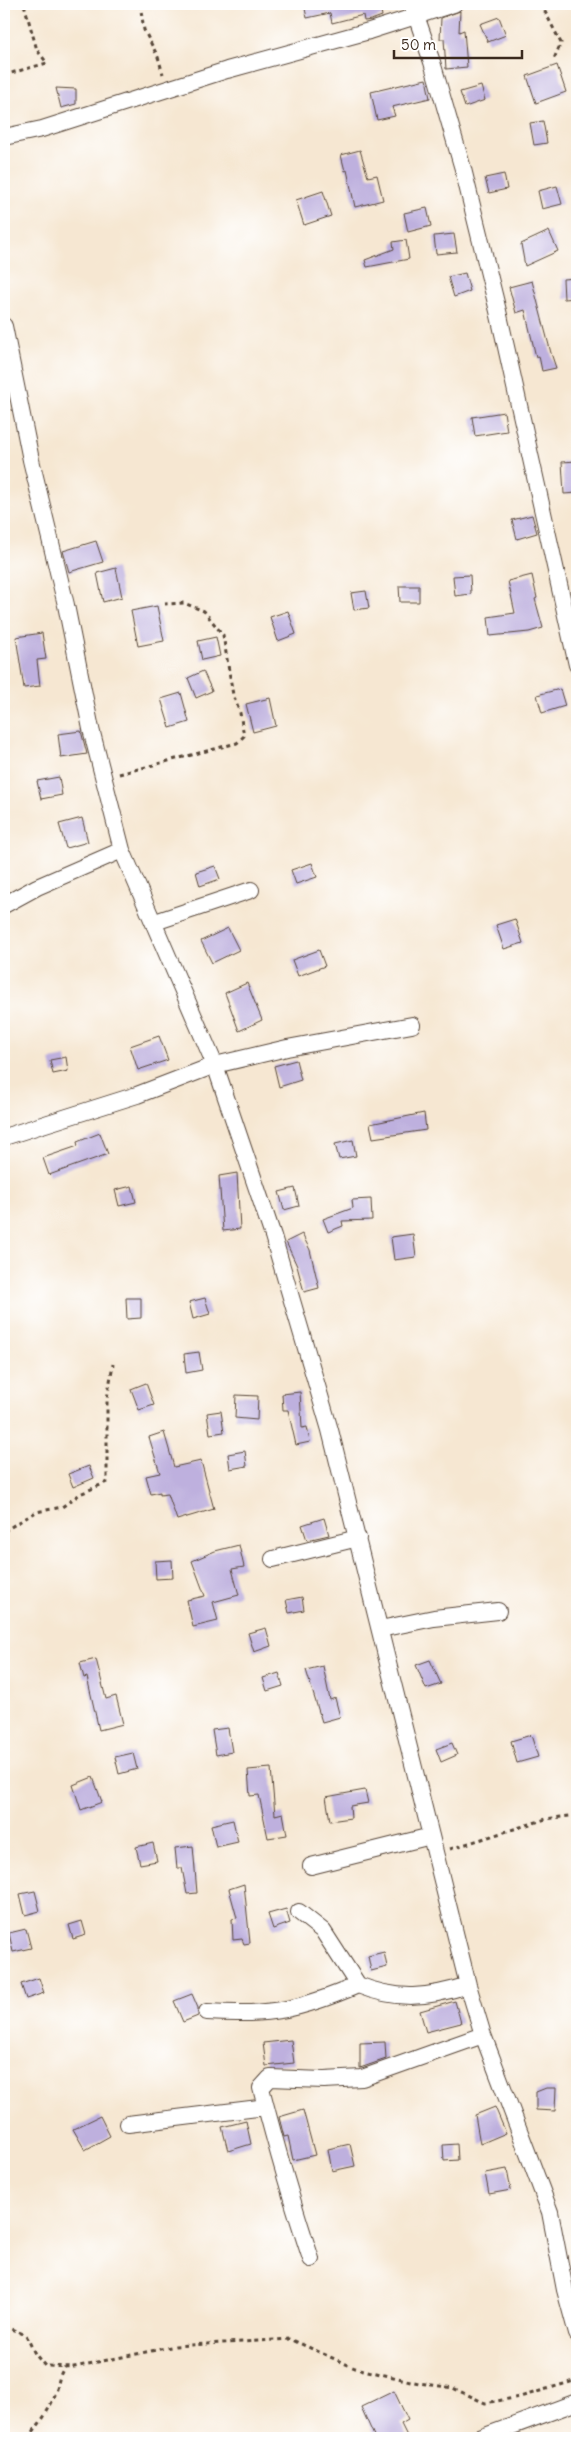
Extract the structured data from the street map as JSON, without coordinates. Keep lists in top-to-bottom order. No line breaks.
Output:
{"scale_bar":"50 m"}
